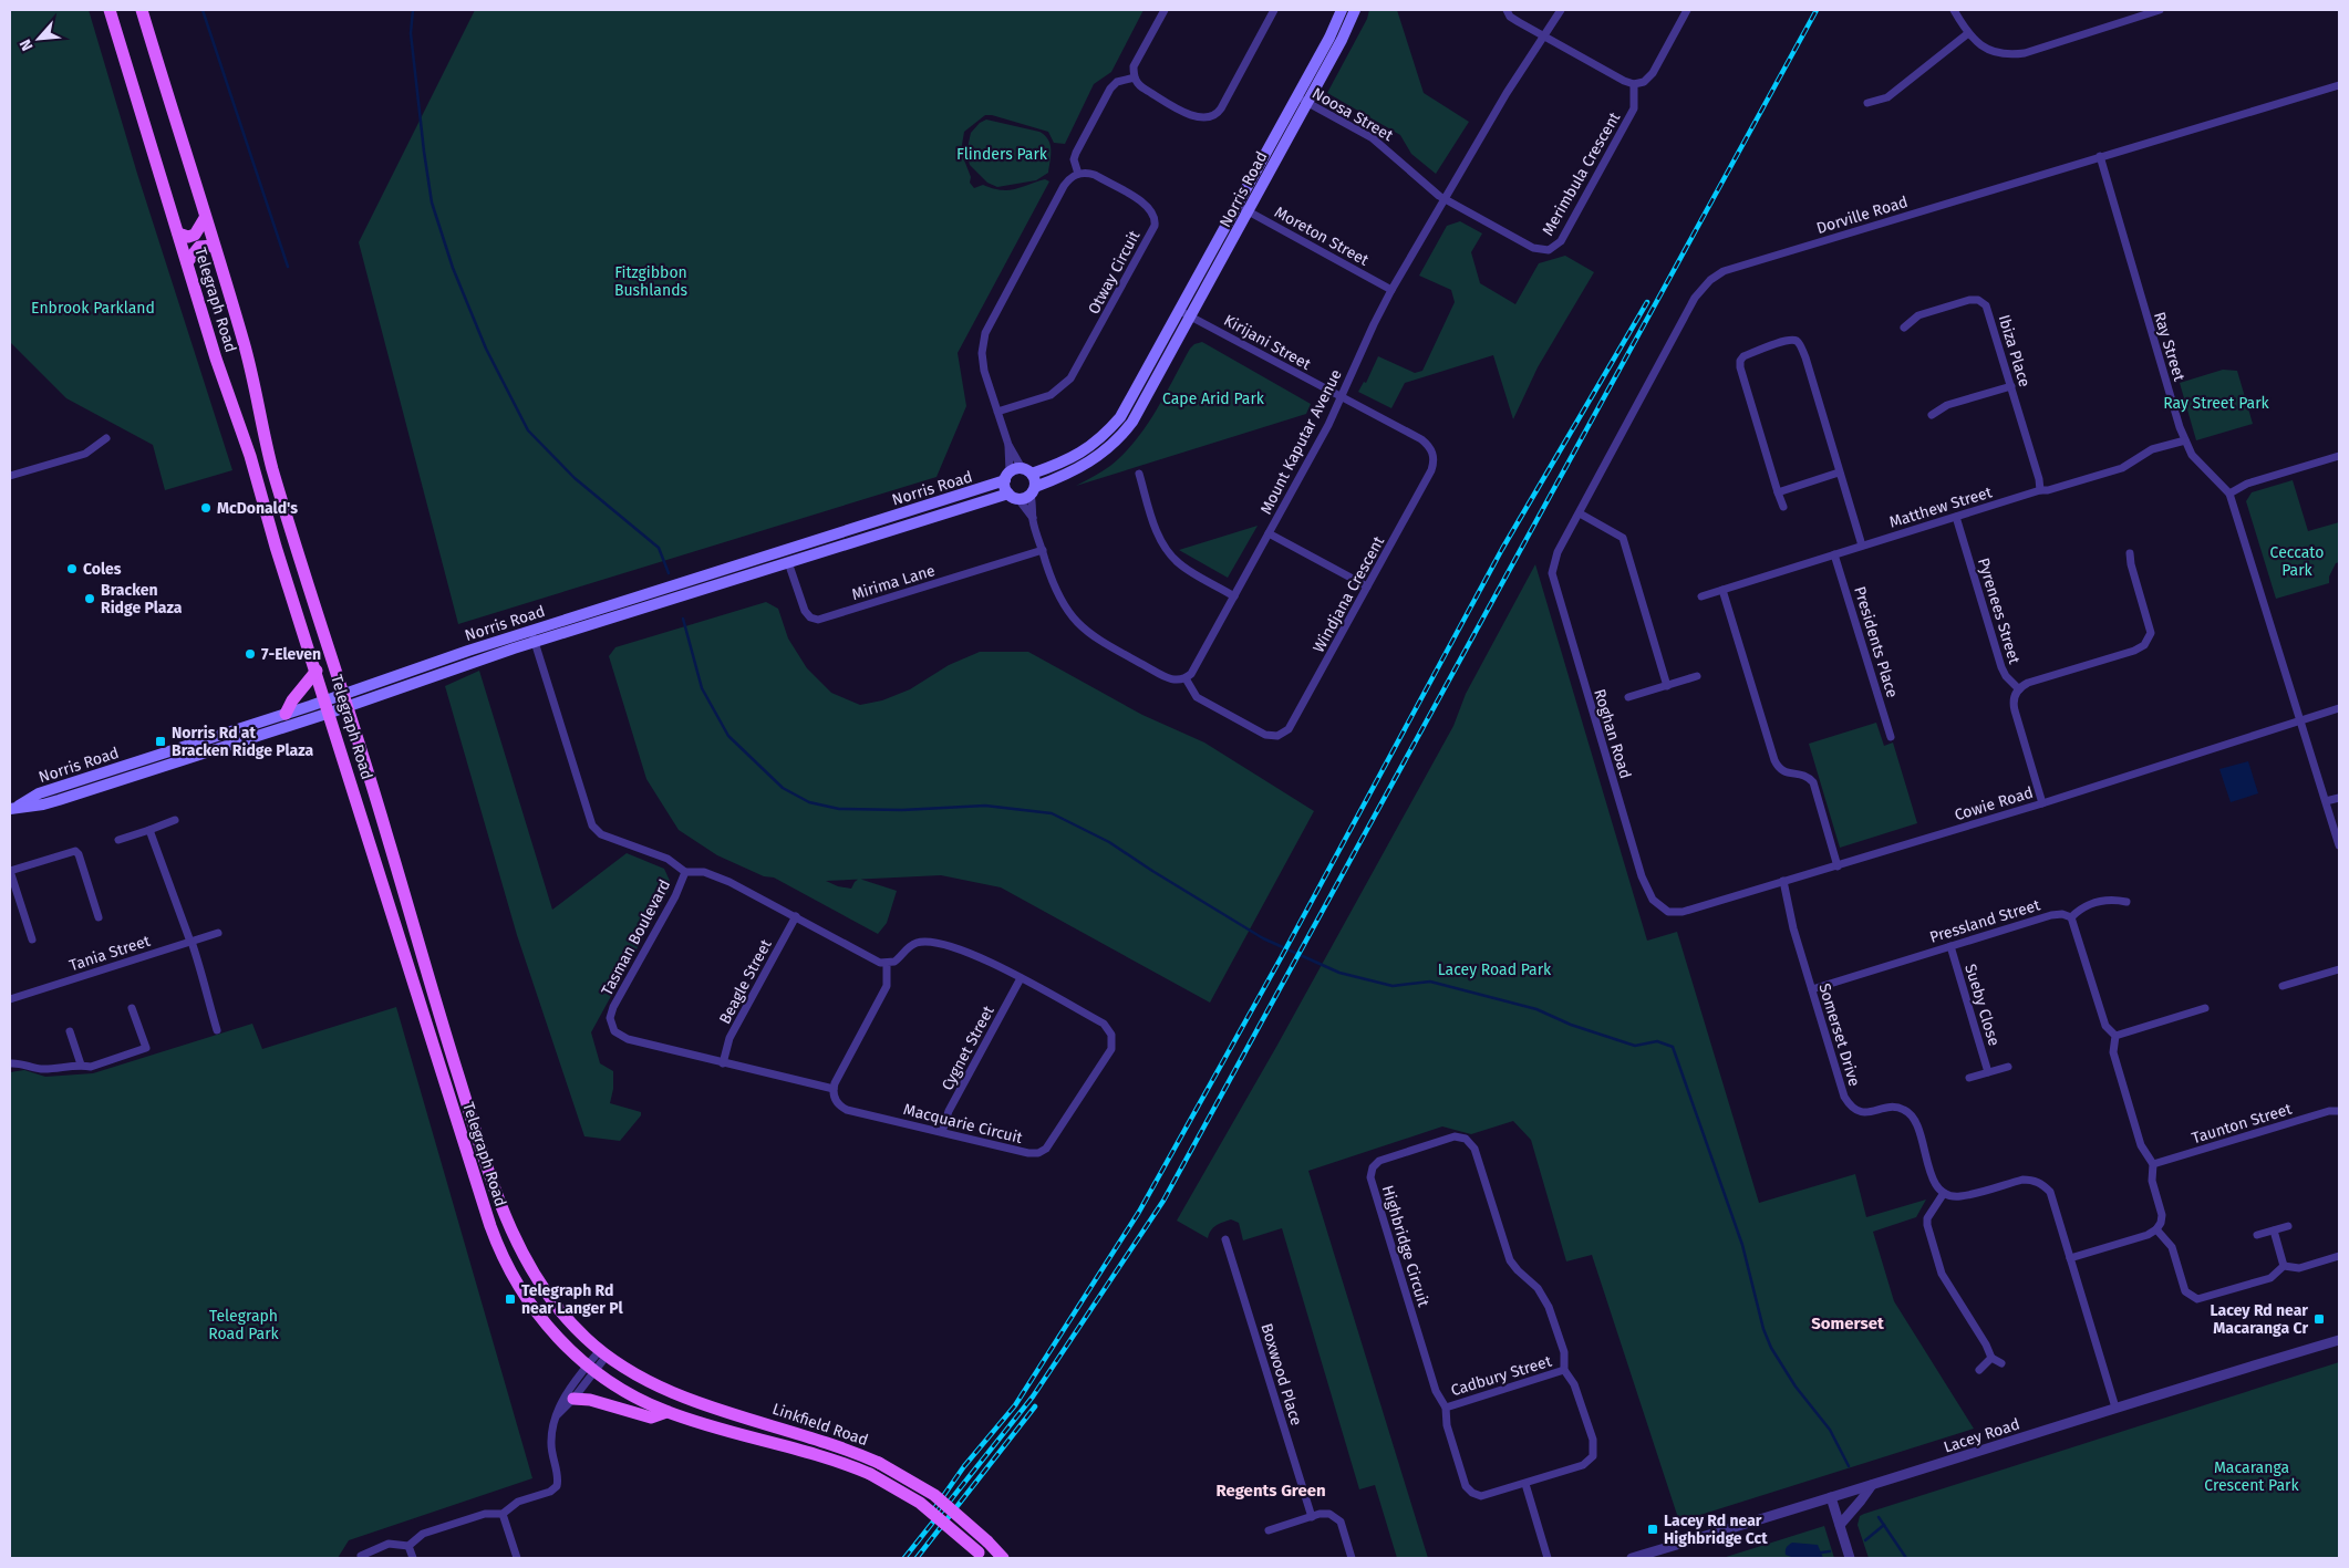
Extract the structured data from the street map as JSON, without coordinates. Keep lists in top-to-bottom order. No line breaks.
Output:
{"streets":{"main road":["Norris Road","Telegraph Road","Linkfield Road"],"street":["Noosa Street","Merimbula Crescent","Dorville Road","Moreton Street","Otway Circuit","Kirijani Street","Ray Street","Ibiza Place","Mount Kaputar Avenue","Matthew Street","Mirima Lane","Windjana Crescent","Pyrenees Street","Presidents Place","Roghan Road","Cowie Road","Pressland Street","Tasman Boulevard","Tania Street","Beagle Street","Sueby Close","Somerset Drive","Cygnet Street","Macquarie Circuit","Taunton Street","Highbridge Circuit","Boxwood Place","Cadbury Street","Lacey Road"]},"crossings":[["Noosa Street","Merimbula Crescent"],["Noosa Street","Norris Road"],["Noosa Street","Mount Kaputar Avenue"],["Merimbula Crescent","Mount Kaputar Avenue"],["Norris Road","Moreton Street"],["Norris Road","Telegraph Road"],["Norris Road","Kirijani Street"],["Norris Road","Mirima Lane"],["Norris Road","Tasman Boulevard"],["Dorville Road","Ray Street"],["Dorville Road","Roghan Road"],["Moreton Street","Mount Kaputar Avenue"],["Telegraph Road","Linkfield Road"],["Kirijani Street","Mount Kaputar Avenue"],["Kirijani Street","Windjana Crescent"],["Ray Street","Matthew Street"],["Ray Street","Cowie Road"],["Ibiza Place","Matthew Street"],["Mount Kaputar Avenue","Windjana Crescent"],["Matthew Street","Pyrenees Street"],["Matthew Street","Presidents Place"],["Roghan Road","Cowie Road"],["Cowie Road","Somerset Drive"],["Pressland Street","Sueby Close"],["Pressland Street","Somerset Drive"],["Tasman Boulevard","Beagle Street"],["Tasman Boulevard","Macquarie Circuit"],["Cygnet Street","Macquarie Circuit"],["Highbridge Circuit","Cadbury Street"]],"districts":["Somerset","Regents Green"],"parks":["Flinders Park","Fitzgibbon Bushlands","Enbrook Parkland","Cape Arid Park","Ray Street Park","Ceccato Park","Lacey Road Park","Telegraph Road Park","Macaranga Crescent Park"],"places":{"other":["McDonald's","Coles","Bracken Ridge Plaza","7-Eleven"],"transit":["Norris Rd at Bracken Ridge Plaza","Telegraph Rd near Langer Pl","Lacey Rd near Macaranga Cr","Lacey Rd near Highbridge Cct"]},"north":"bottom left"}
